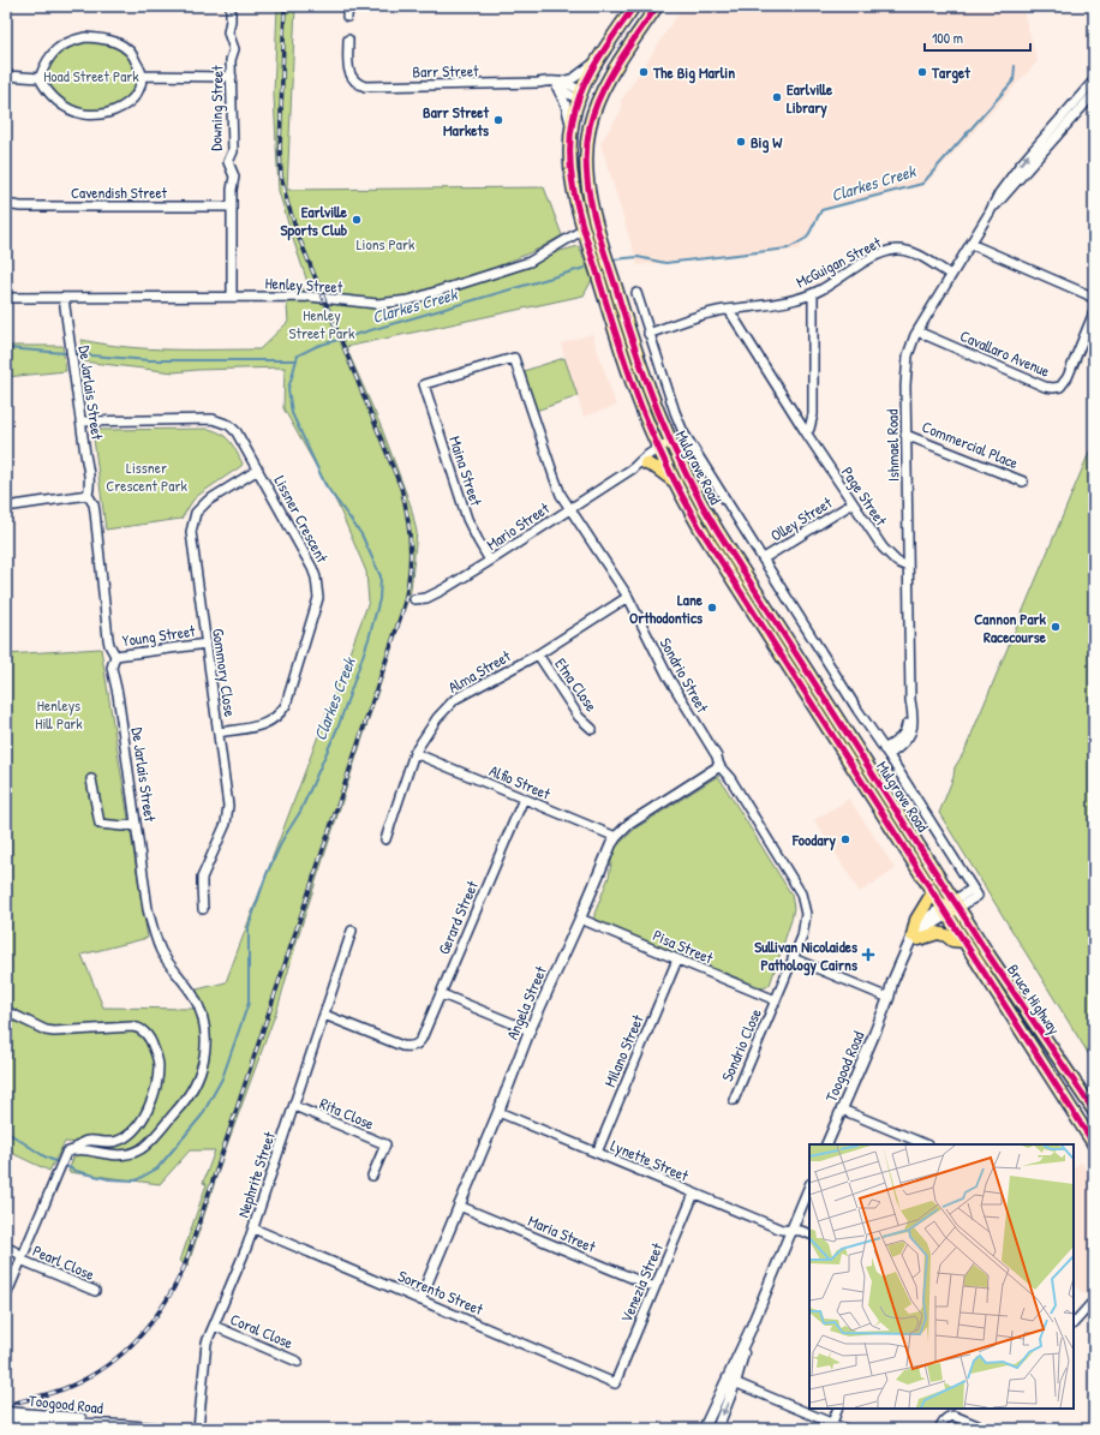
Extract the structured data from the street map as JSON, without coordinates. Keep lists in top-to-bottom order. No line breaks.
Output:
{"streets":{"main road":["Mulgrave Road","Bruce Highway"],"street":["Barr Street","Downing Street","Cavendish Street","McGuigan Street","Henley Street","Cavallaro Avenue","De Jarlais Street","Commercial Place","Ishmael Road","Maina Street","Page Street","Lissner Crescent","Olley Street","Mario Street","Young Street","Alma Street","Gommory Close","Sondrio Street","Etna Close","Alfio Street","Gerard Street","Pisa Street","Angela Street","Sondrio Close","Milano Street","Toogood Road","Rita Close","Lynette Street","Nephrite Street","Maria Street","Pearl Close","Venezia Street","Sorrento Street","Coral Close"]},"crossings":[["Barr Street","Mulgrave Road"],["Downing Street","Cavendish Street"],["Downing Street","Henley Street"],["McGuigan Street","Ishmael Road"],["McGuigan Street","Mulgrave Road"],["McGuigan Street","Page Street"],["Henley Street","De Jarlais Street"],["Henley Street","Mulgrave Road"],["Cavallaro Avenue","Ishmael Road"],["De Jarlais Street","Lissner Crescent"],["De Jarlais Street","Young Street"],["Commercial Place","Ishmael Road"],["Ishmael Road","Mulgrave Road"],["Ishmael Road","Page Street"],["Mulgrave Road","Olley Street"],["Mulgrave Road","Mario Street"],["Mulgrave Road","Bruce Highway"],["Mulgrave Road","Toogood Road"],["Maina Street","Mario Street"],["Maina Street","Sondrio Street"],["Page Street","Olley Street"],["Lissner Crescent","Gommory Close"],["Mario Street","Sondrio Street"],["Young Street","Gommory Close"],["Alma Street","Sondrio Street"],["Alma Street","Etna Close"],["Alma Street","Alfio Street"],["Sondrio Street","Pisa Street"],["Sondrio Street","Angela Street"],["Sondrio Street","Sondrio Close"],["Alfio Street","Gerard Street"],["Alfio Street","Angela Street"],["Gerard Street","Nephrite Street"],["Pisa Street","Angela Street"],["Pisa Street","Sondrio Close"],["Pisa Street","Milano Street"],["Bruce Highway","Toogood Road"],["Angela Street","Lynette Street"],["Angela Street","Maria Street"],["Angela Street","Sorrento Street"],["Milano Street","Lynette Street"],["Rita Close","Nephrite Street"],["Lynette Street","Venezia Street"],["Nephrite Street","Sorrento Street"],["Nephrite Street","Coral Close"],["Maria Street","Venezia Street"],["Venezia Street","Sorrento Street"]],"water":["Clarkes Creek"],"parks":["Hoad Street Park","Lions Park","Henley Street Park","Lissner Crescent Park","Henleys Hill Park"],"places":{"other":["The Big Marlin","Target","Earlville Library","Barr Street Markets","Big W","Earlville Sports Club","Lane Orthodontics","Cannon Park Racecourse","Foodary"],"health":["Sullivan Nicolaides Pathology Cairns"]},"scale_bar":"100 m"}
